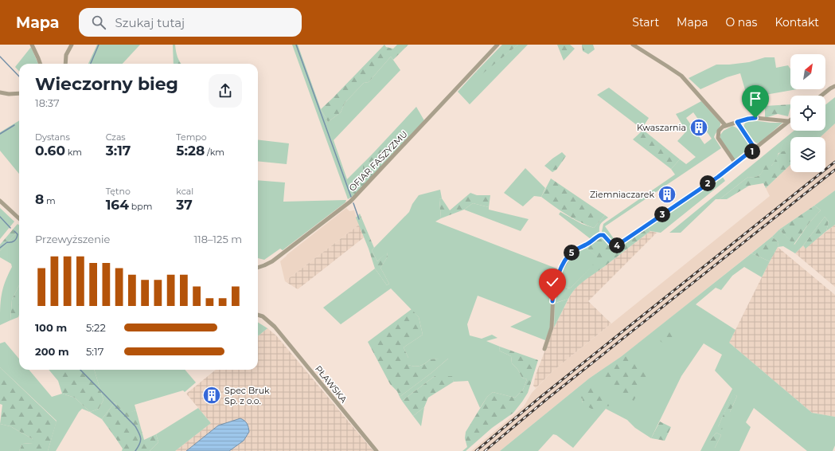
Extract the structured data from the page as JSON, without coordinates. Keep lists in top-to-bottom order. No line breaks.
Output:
{"streets":{"street":["OFIAR FASZYZMU","PŁAWSKA"]},"places":{"building":["Kwaszarnia","Ziemniaczarek","Spec Bruk Sp. z o.o."]},"north":"top right","page":{"header":"Mapa","search":"Szukaj tutaj","nav":["Start","Mapa","O nas","Kontakt"],"heading":["Wieczorny bieg","18:37"],"stats":[["Dystans","0.60 km"],["Czas","3:17"],["Tempo","5:28 /km"],["8 m"],["Tętno","164 bpm"],["kcal","37"]],"pins":["1","2","3","4","5"],"chart":["Przewyższenie","118–125 m"],"list":[{"name":"100 m","note":"5:22"},{"name":"200 m","note":"5:17"}]}}
